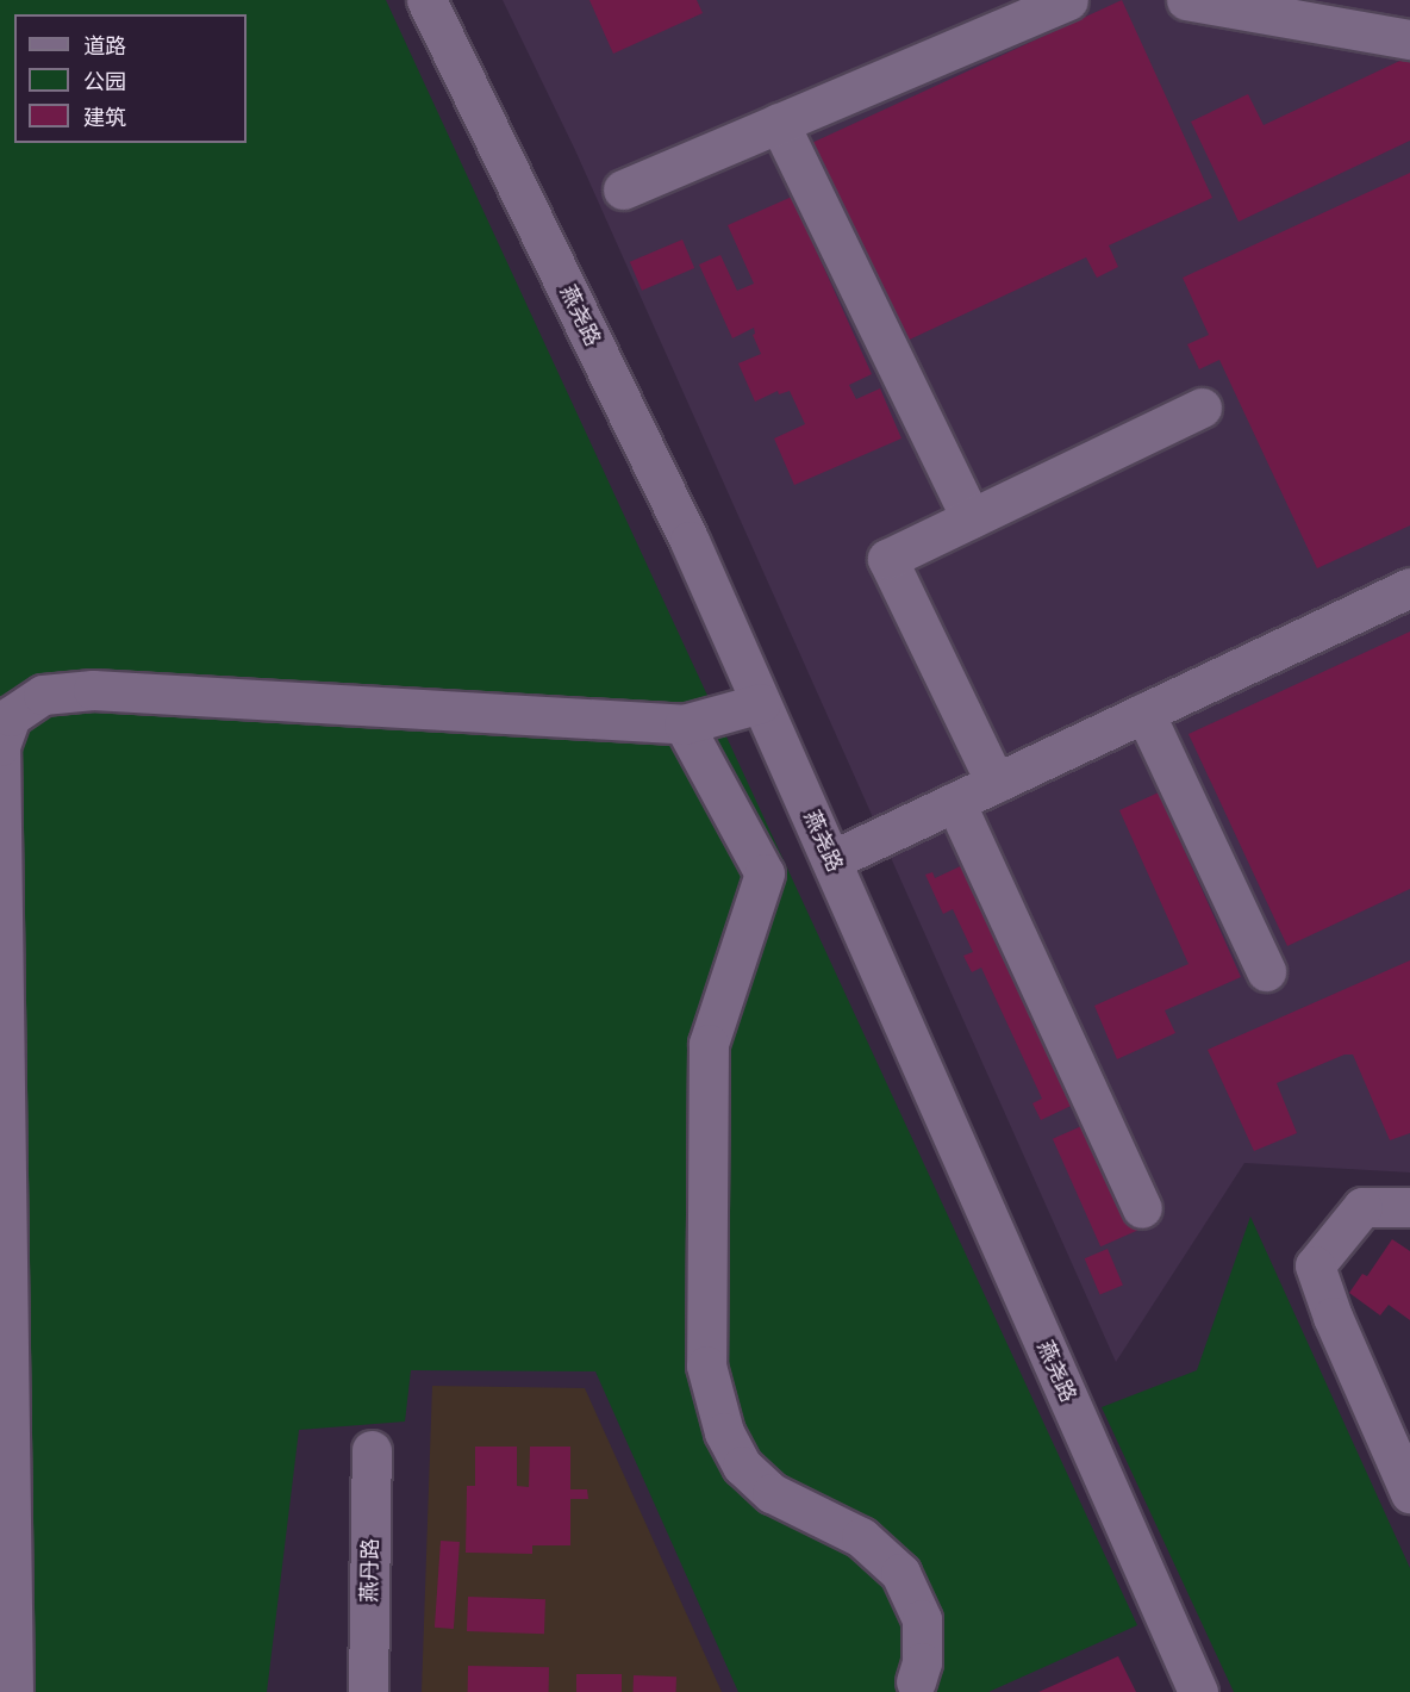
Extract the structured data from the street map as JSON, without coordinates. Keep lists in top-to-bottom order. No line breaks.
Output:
{"streets":{"street":["燕尧路","燕丹路"]},"legend":["道路","公园","建筑"]}
